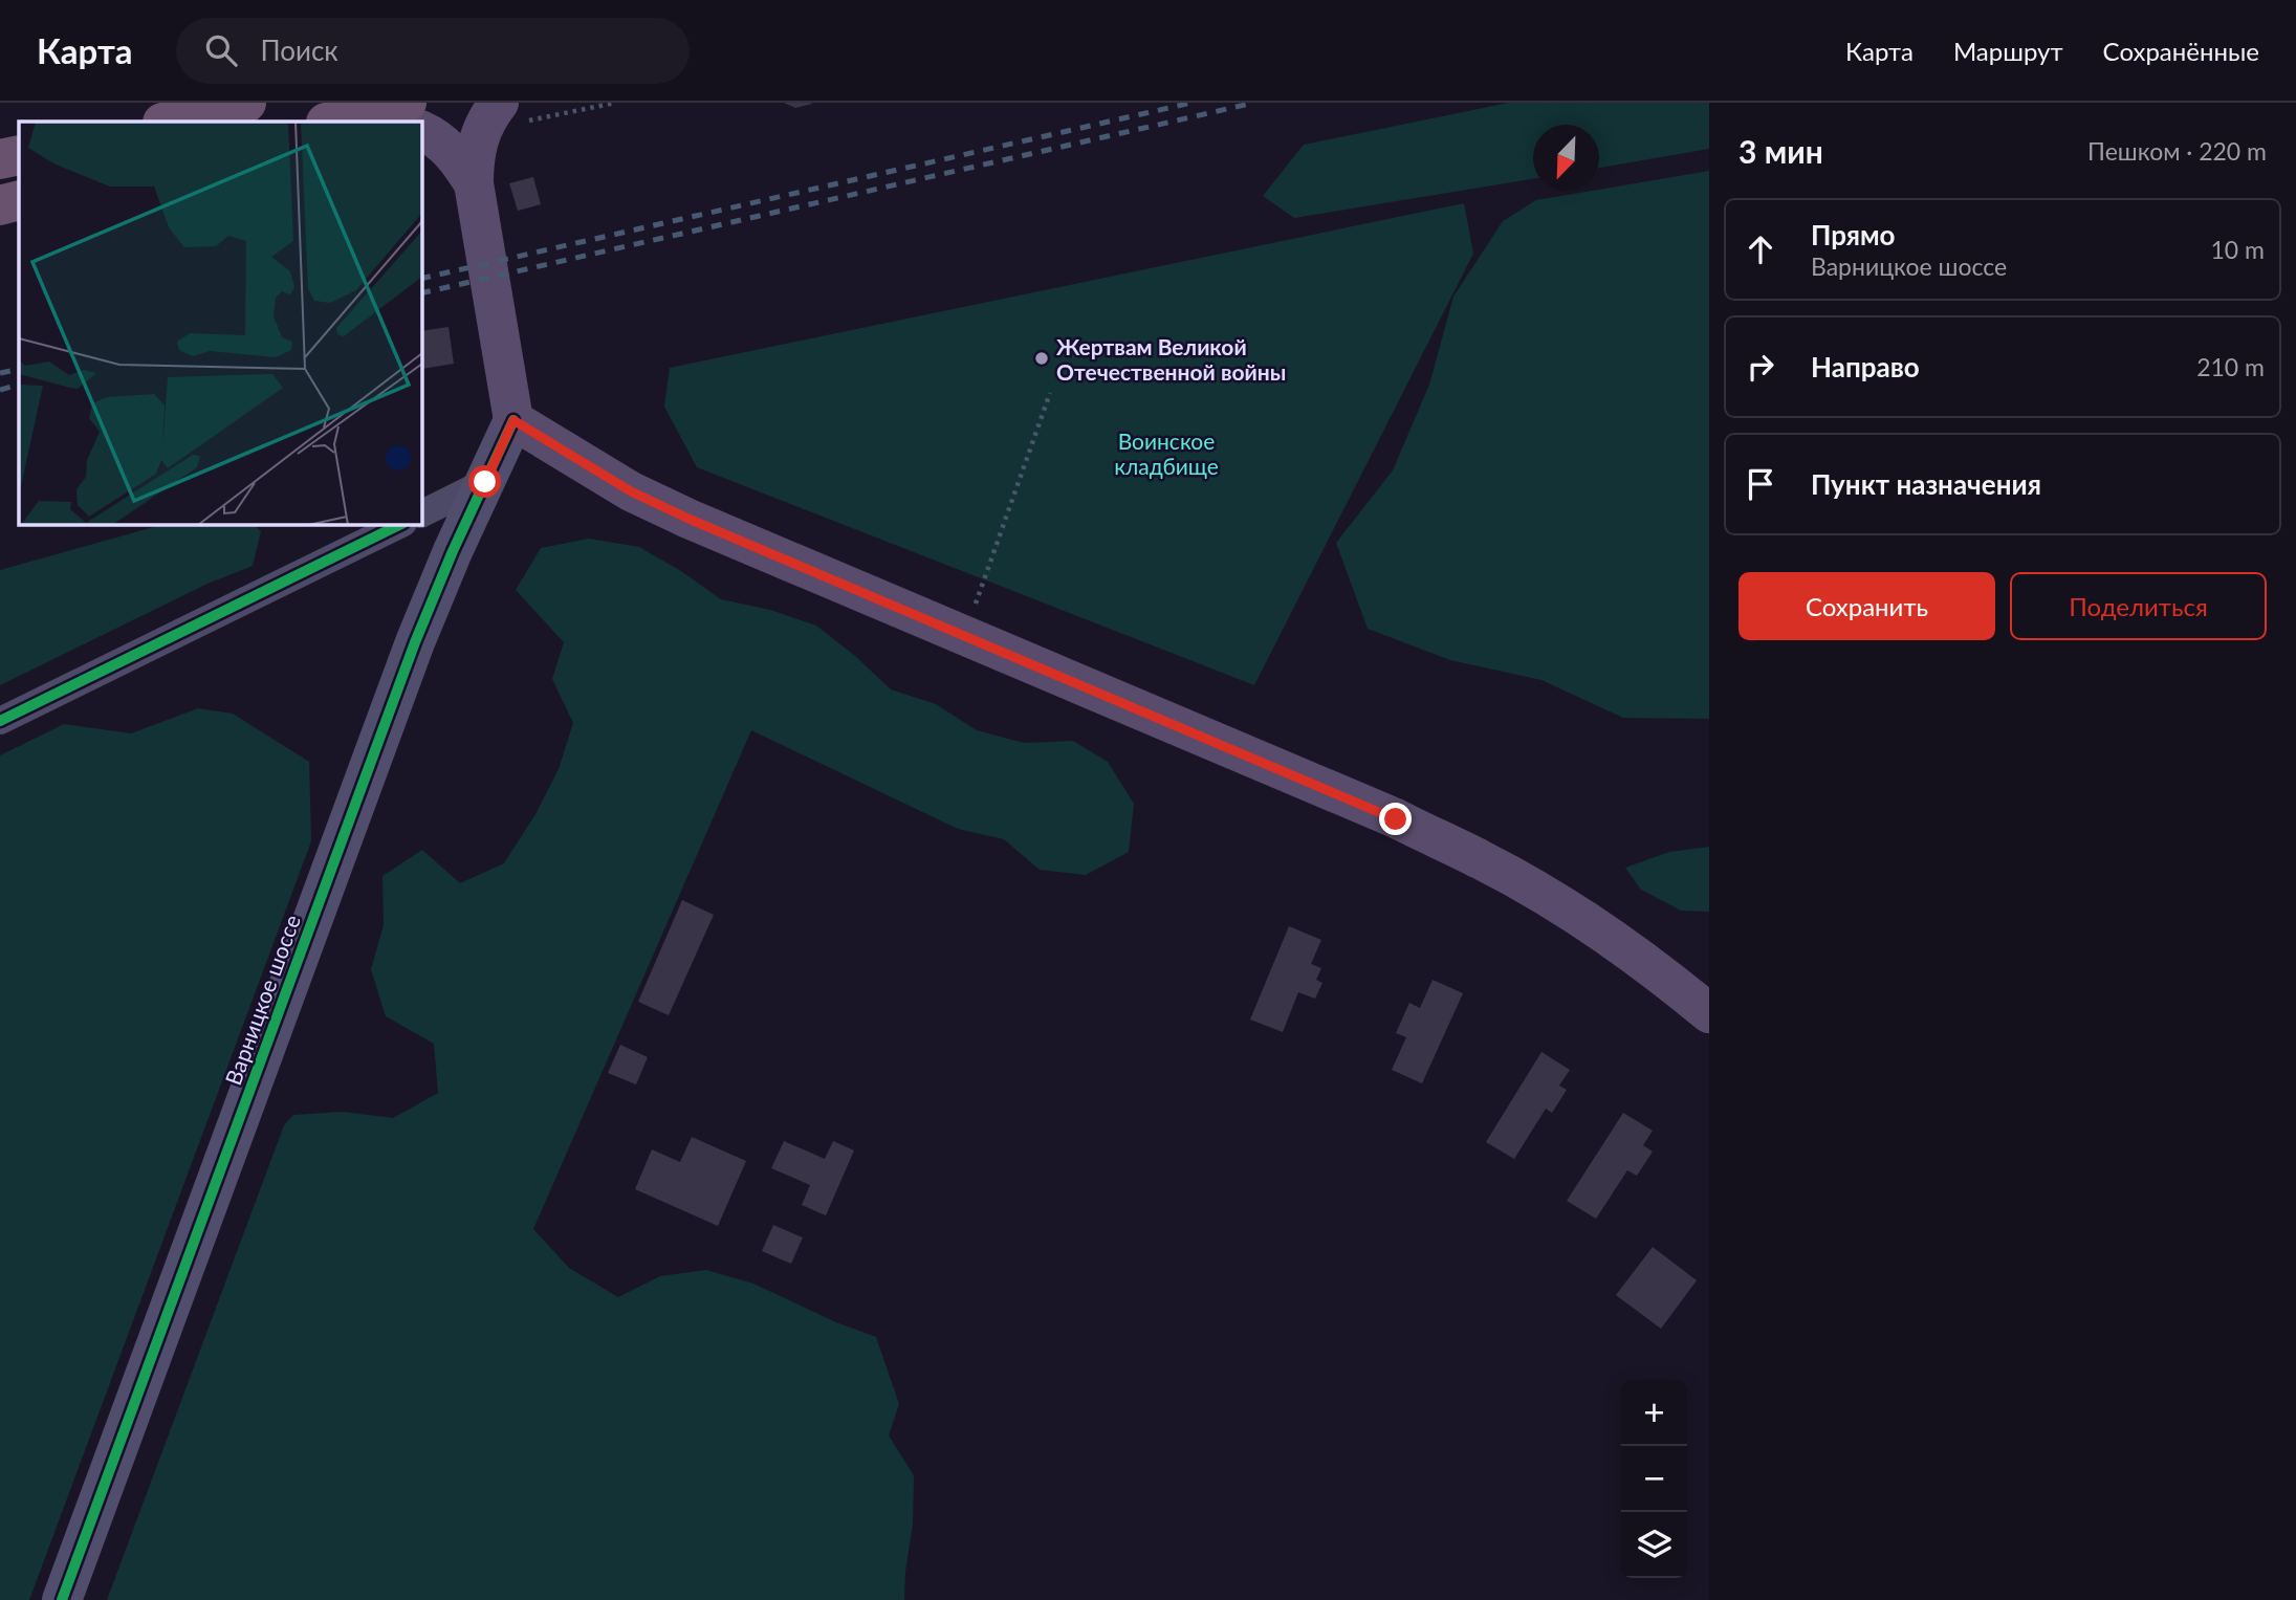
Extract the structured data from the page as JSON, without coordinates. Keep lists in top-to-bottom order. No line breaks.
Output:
{"streets":{"street":["Варницкое шоссе"]},"parks":["Воинское кладбище"],"places":["Жертвам Великой Отечественной войны"],"north":"bottom left","page":{"header":"Карта","search":"Поиск","nav":["Карта","Маршрут","Сохранённые"],"heading":["3 мин","Пешком · 220 m"],"list":[["Прямо","Варницкое шоссе","10 m"],["Направо","210 m"],"Пункт назначения"],"buttons":["Сохранить","Поделиться"],"map_buttons":["+","−"]}}
